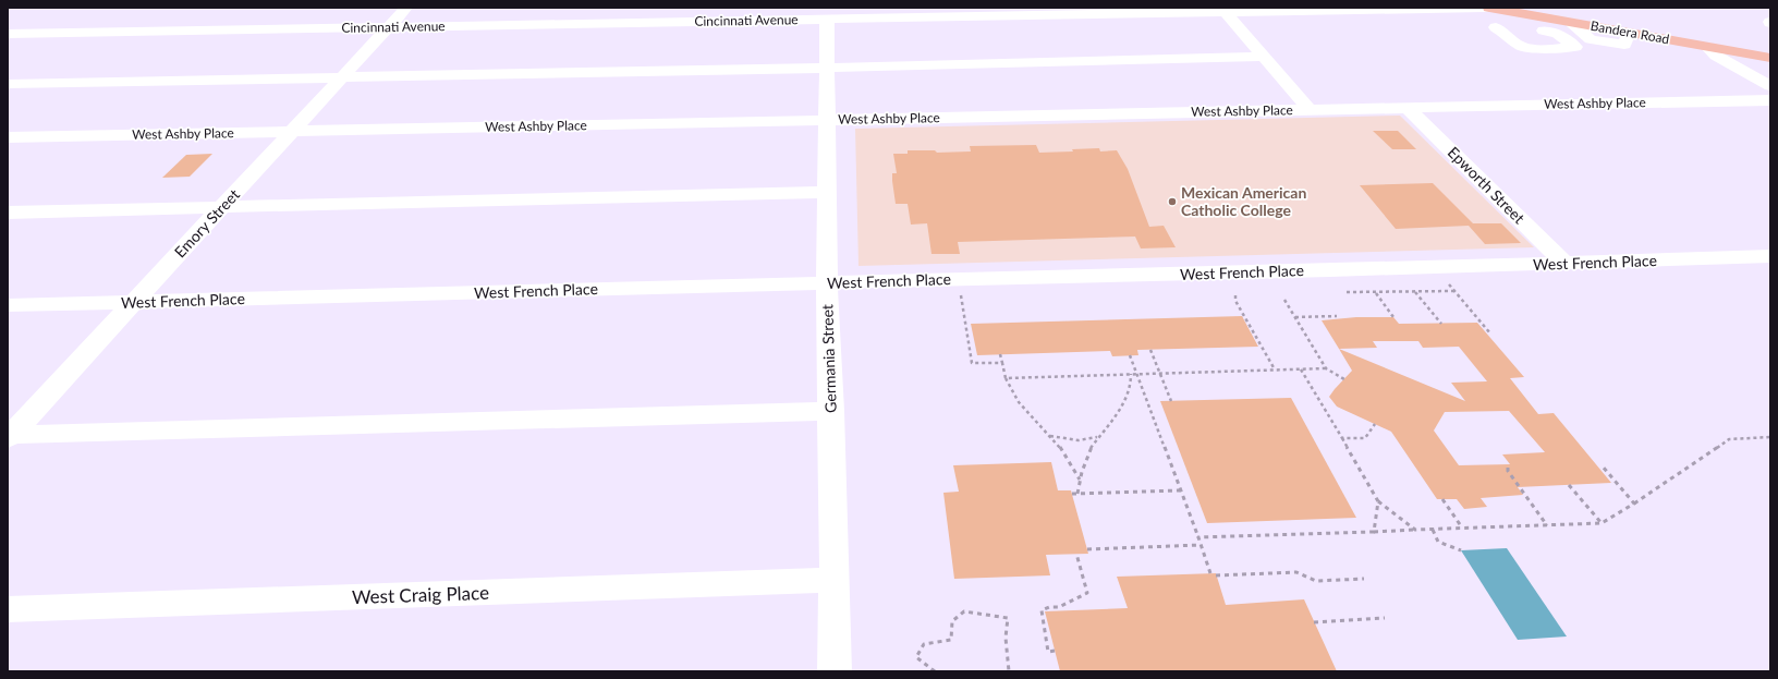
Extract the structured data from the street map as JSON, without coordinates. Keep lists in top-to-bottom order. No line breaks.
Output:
{"streets":{"main road":["Bandera Road"],"street":["Cincinnati Avenue","West Ashby Place","Epworth Street","Emory Street","West French Place","Germania Street","West Craig Place"]},"crossings":[["Cincinnati Avenue","Emory Street"],["Cincinnati Avenue","Germania Street"],["West Ashby Place","Epworth Street"],["West Ashby Place","Emory Street"],["West Ashby Place","Germania Street"],["Epworth Street","West French Place"],["Emory Street","West French Place"],["West French Place","Germania Street"],["Germania Street","West Craig Place"]],"places":["Mexican American Catholic College"]}
